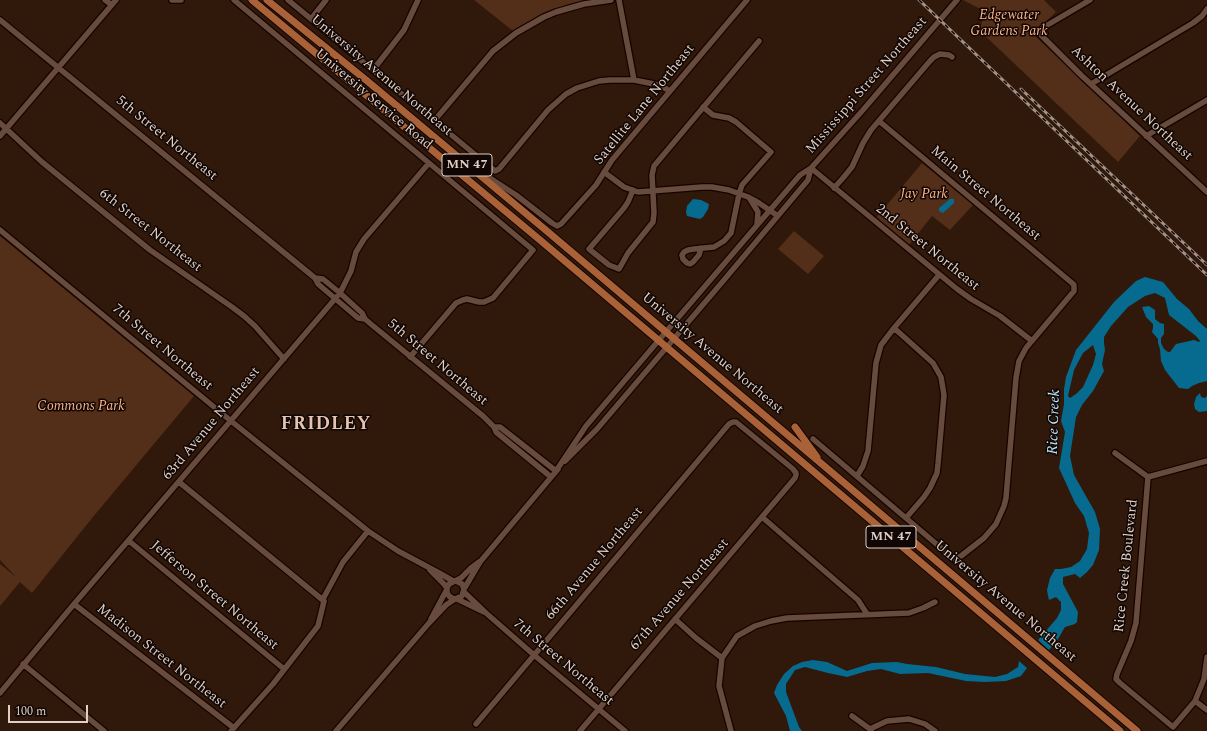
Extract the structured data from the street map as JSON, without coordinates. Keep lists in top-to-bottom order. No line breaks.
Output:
{"streets":{"main road":["University Avenue Northeast","MN 47"],"street":["Mississippi Street Northeast","University Service Road","Ashton Avenue Northeast","Satellite Lane Northeast","5th Street Northeast","Main Street Northeast","6th Street Northeast","2nd Street Northeast","7th Street Northeast","63rd Avenue Northeast","66th Avenue Northeast","Rice Creek Boulevard","67th Avenue Northeast","Jefferson Street Northeast","Madison Street Northeast"]},"crossings":[["University Avenue Northeast","Mississippi Street Northeast"],["University Avenue Northeast","Satellite Lane Northeast"],["Mississippi Street Northeast","5th Street Northeast"],["Mississippi Street Northeast","2nd Street Northeast"],["Mississippi Street Northeast","7th Street Northeast"],["University Service Road","5th Street Northeast"],["University Service Road","63rd Avenue Northeast"],["5th Street Northeast","63rd Avenue Northeast"],["Main Street Northeast","2nd Street Northeast"],["6th Street Northeast","63rd Avenue Northeast"],["7th Street Northeast","63rd Avenue Northeast"],["7th Street Northeast","66th Avenue Northeast"],["7th Street Northeast","67th Avenue Northeast"],["63rd Avenue Northeast","Jefferson Street Northeast"],["63rd Avenue Northeast","Madison Street Northeast"],["66th Avenue Northeast","67th Avenue Northeast"]],"districts":["FRIDLEY"],"water":["Rice Creek"],"parks":["Edgewater Gardens Park","Jay Park","Commons Park"],"scale_bar":"100 m"}
